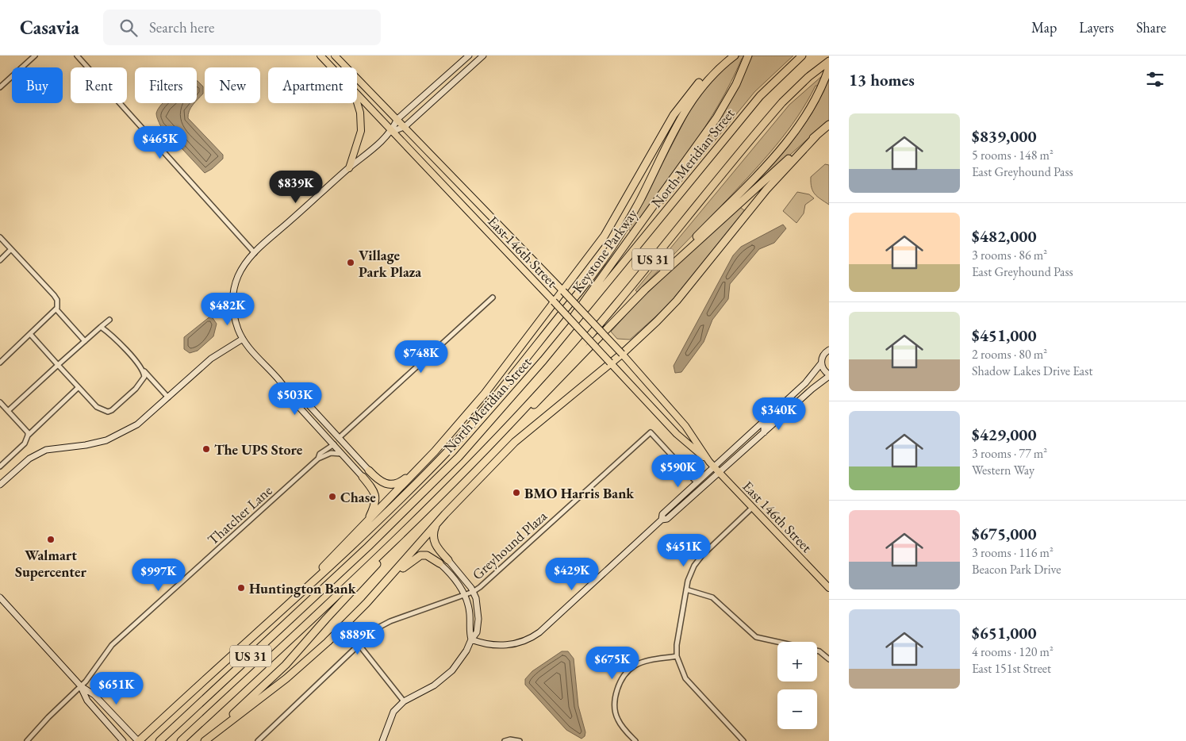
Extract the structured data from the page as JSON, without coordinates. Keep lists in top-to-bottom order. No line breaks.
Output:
{"streets":{"highway":["North Meridian Street","Keystone Parkway","US 31"],"main road":["East 146th Street"],"street":["Thatcher Lane","Greyhound Plaza"]},"crossings":[["North Meridian Street","Keystone Parkway"]],"places":["Village Park Plaza","The UPS Store","BMO Harris Bank","Chase","Walmart Supercenter","Huntington Bank"],"page":{"header":"Casavia","search":"Search here","nav":["Map","Layers","Share"],"heading":"13 homes","chip":["Buy","Rent","Filters","New","Apartment"],"list":[{"name":"$839,000","note":"5 rooms · 148 m² · East Greyhound Pass"},{"name":"$482,000","note":"3 rooms · 86 m² · East Greyhound Pass"},{"name":"$451,000","note":"2 rooms · 80 m² · Shadow Lakes Drive East"},{"name":"$429,000","note":"3 rooms · 77 m² · Western Way"},{"name":"$675,000","note":"3 rooms · 116 m² · Beacon Park Drive"},{"name":"$651,000","note":"4 rooms · 120 m² · East 151st Street"}],"price":["$465K","$839K","$482K","$748K","$503K","$340K","$590K","$451K","$429K","$997K","$889K","$675K","$651K"],"map_buttons":["+","−"]}}
